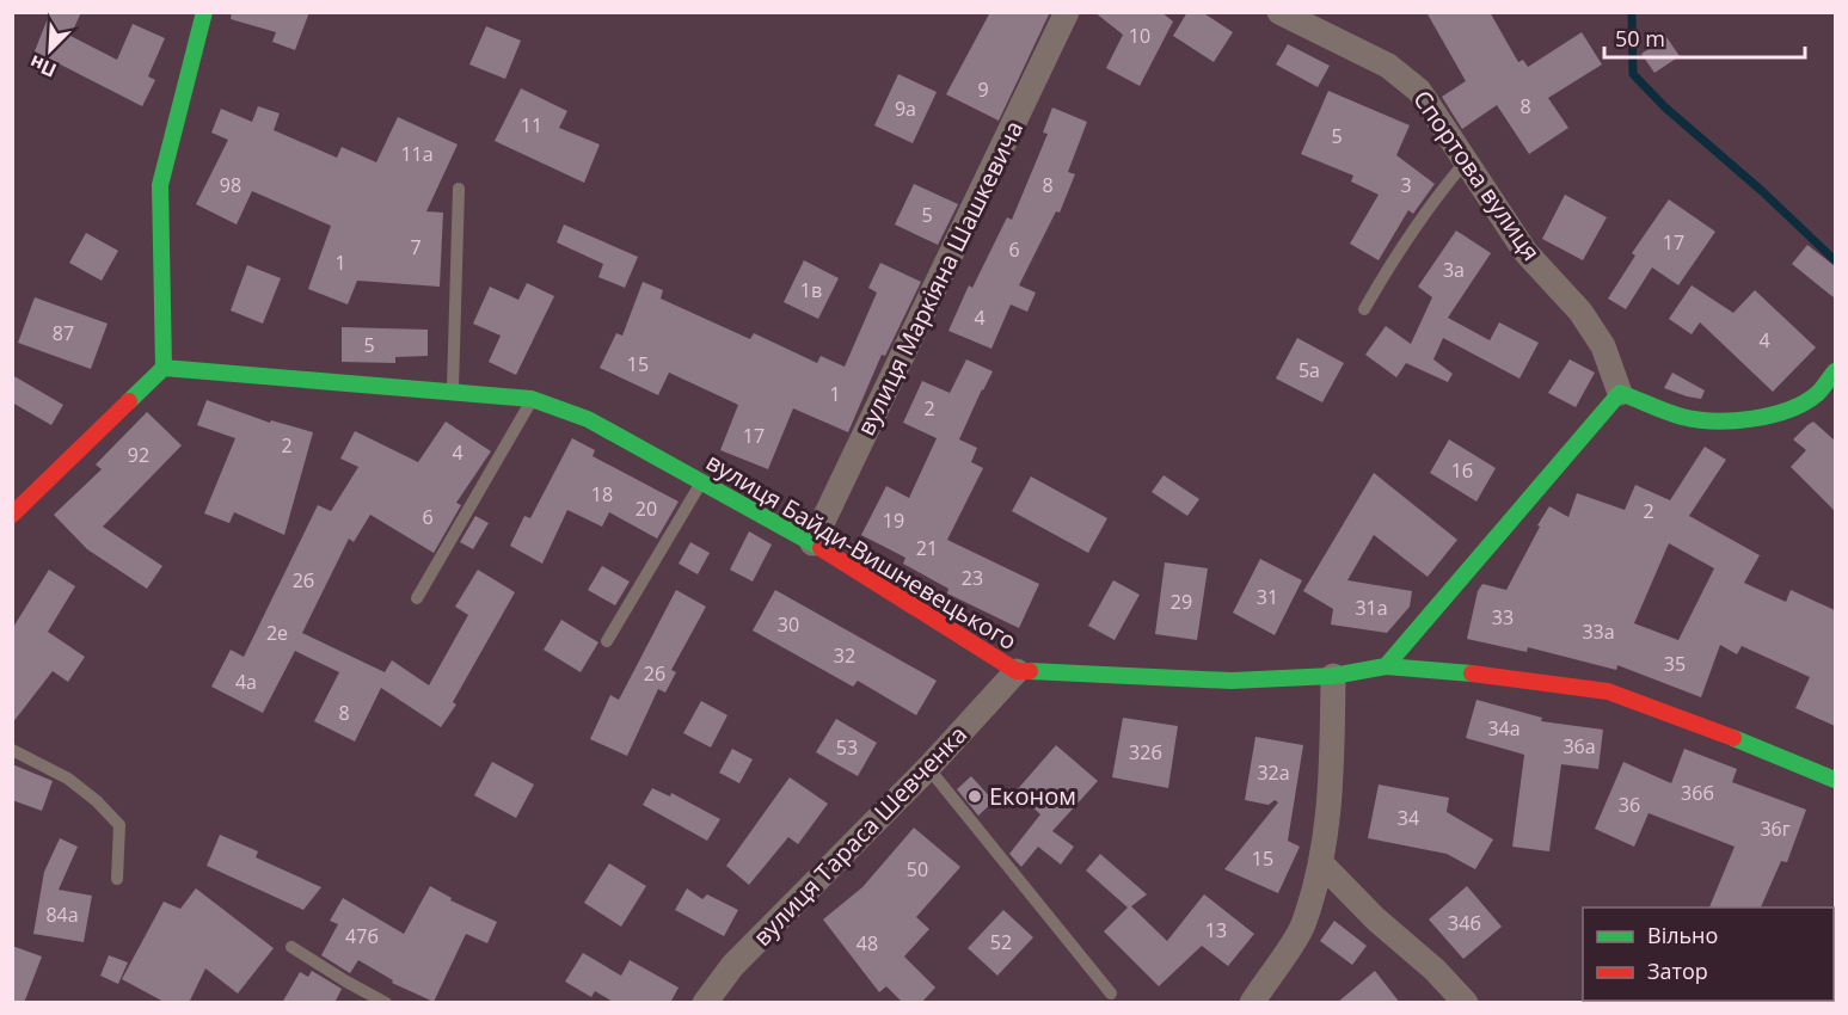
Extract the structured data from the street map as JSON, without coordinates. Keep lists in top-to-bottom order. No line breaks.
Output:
{"streets":{"street":["Спортова вулиця","вулиця Маркіяна Шашкевича","вулиця Байди-Вишневецького","вулиця Тараса Шевченка"]},"crossings":[["вулиця Маркіяна Шашкевича","вулиця Байди-Вишневецького"],["вулиця Байди-Вишневецького","вулиця Тараса Шевченка"]],"places":["Економ"],"house_numbers":["10","9","8","9а","11","5","11а","98","8","3","5","17","7","6","1","3а","1в","4","87","4","5","15","5а","1","2","17","2","4","92","1б","18","20","2","6","19","21","23","2б","31","29","31а","33","30","33а","2е","32","35","26","4а","8","34а","36а","53","32б","32а","36б","36","34","36г","15","50","84а","34б","13","47б","52","48"],"legend":["Вільно","Затор"],"scale_bar":"50 m","north":"bottom left"}
